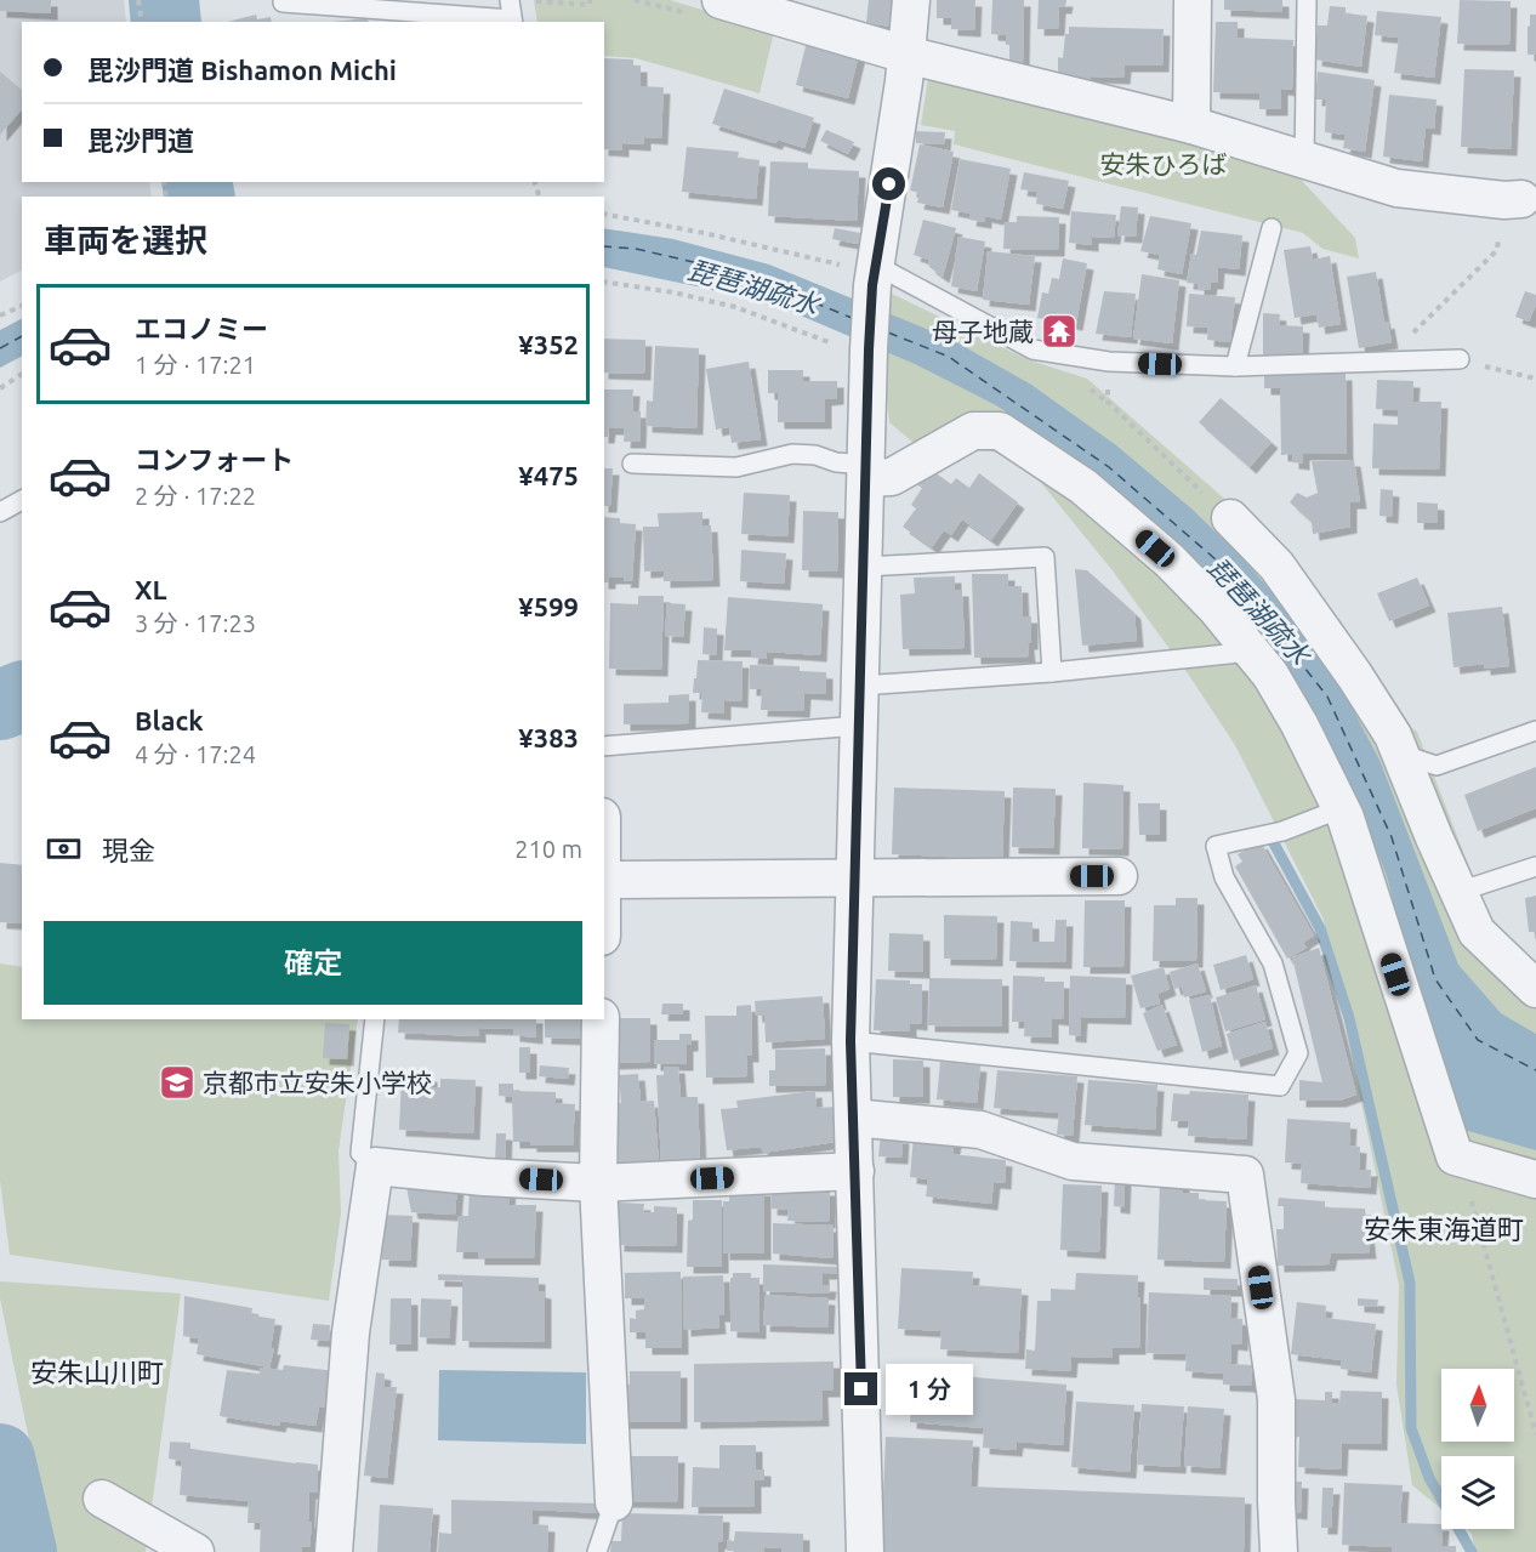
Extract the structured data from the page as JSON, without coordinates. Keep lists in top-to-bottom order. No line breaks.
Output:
{"districts":["安朱東海道町","安朱山川町"],"water":["琵琶湖疏水"],"parks":["安朱ひろば"],"places":{"temple":["母子地蔵"],"school or university":["京都市立安朱小学校"]},"north":"top","page":{"banner":["毘沙門道 Bishamon Michi","毘沙門道"],"heading":"車両を選択","list":[{"name":"エコノミー","note":"1 分 · 17:21","value":"¥352"},{"name":"コンフォート","note":"2 分 · 17:22","value":"¥475"},{"name":"XL","note":"3 分 · 17:23","value":"¥599"},{"name":"Black","note":"4 分 · 17:24","value":"¥383"}],"pay":["現金","210 m"],"buttons":"確定","bubble":"1 分"}}
